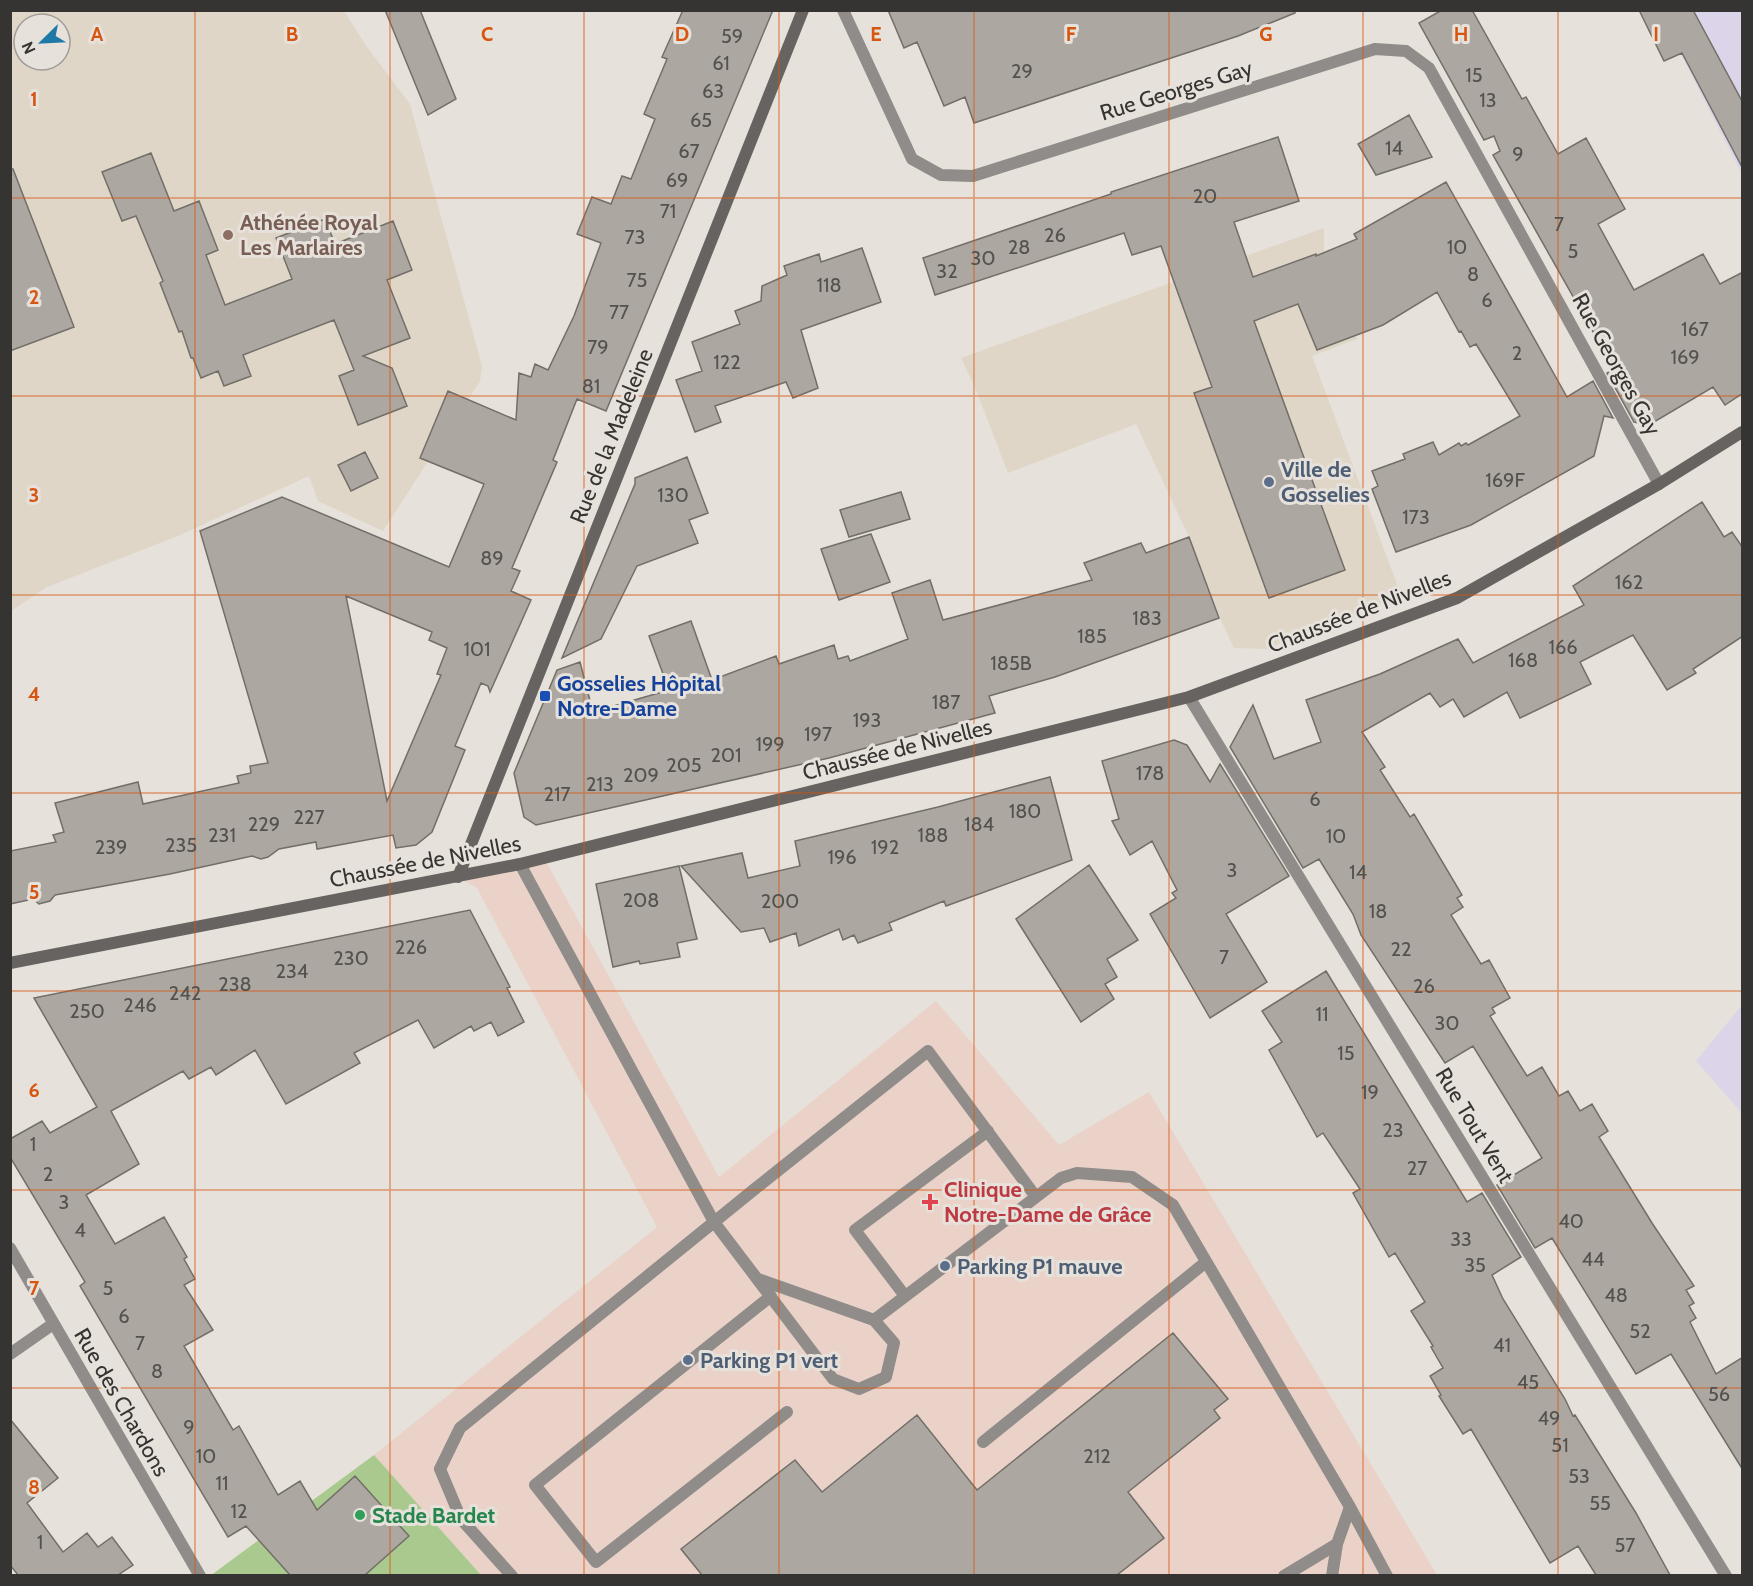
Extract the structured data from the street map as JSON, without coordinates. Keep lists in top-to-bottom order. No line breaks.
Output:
{"streets":{"main road":["Rue de la Madeleine","Chaussée de Nivelles"],"street":["Rue Georges Gay","Rue Tout Vent","Rue des Chardons"]},"crossings":[["Rue Georges Gay","Chaussée de Nivelles"],["Rue de la Madeleine","Chaussée de Nivelles"],["Chaussée de Nivelles","Rue Tout Vent"]],"places":{"other":["Athénée Royal Les Marlaires","Ville de Gosselies","Parking P1 mauve","Parking P1 vert","Stade Bardet"],"transit":["Gosselies Hôpital Notre-Dame"],"health":["Clinique Notre-Dame de Grâce"]},"house_numbers":["59","61","29","15","63","13","65","14","67","9","69","20","71","7","26","73","28","10","5","30","32","8","75","118","6","77","167","79","2","169","122","81","169F","130","173","89","162","183","185","166","101","168","185B","187","193","197","199","201","205","178","209","213","217","6","180","227","229","184","231","188","10","235","239","192","196","3","14","208","200","18","226","22","7","230","234","238","26","242","246","250","11","30","15","19","23","1","27","2","3","40","4","33","44","35","5","48","6","52","7","41","8","45","56","49","9","51","10","212","53","11","55","12","1","57"],"north":"bottom left","grid":{"columns":["A","B","C","D","E","F","G","H","I"],"rows":["1","2","3","4","5","6","7","8"]}}
